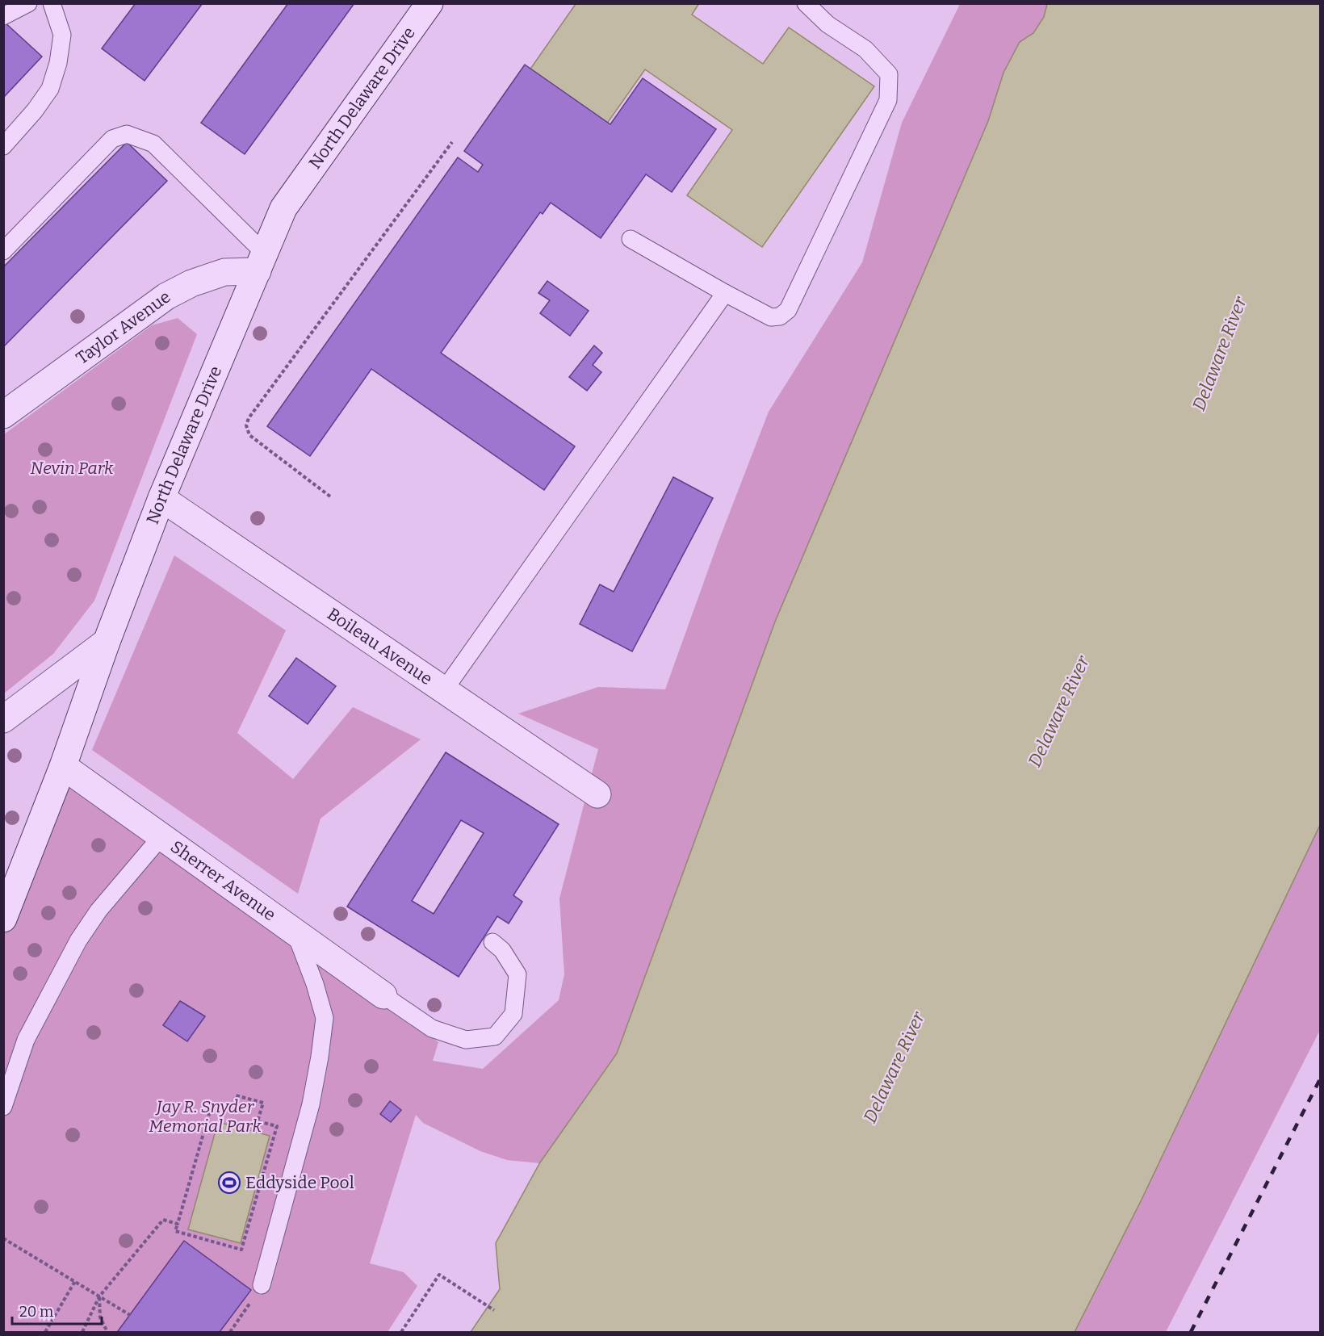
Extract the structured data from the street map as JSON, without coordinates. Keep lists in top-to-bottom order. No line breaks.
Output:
{"streets":{"street":["North Delaware Drive","Taylor Avenue","Boileau Avenue","Sherrer Avenue"]},"crossings":[["North Delaware Drive","Taylor Avenue"],["North Delaware Drive","Boileau Avenue"],["North Delaware Drive","Sherrer Avenue"]],"water":["Delaware River"],"parks":["Nevin Park","Jay R. Snyder Memorial Park"],"places":{"sports":["Eddyside Pool"]},"scale_bar":"20 m"}
